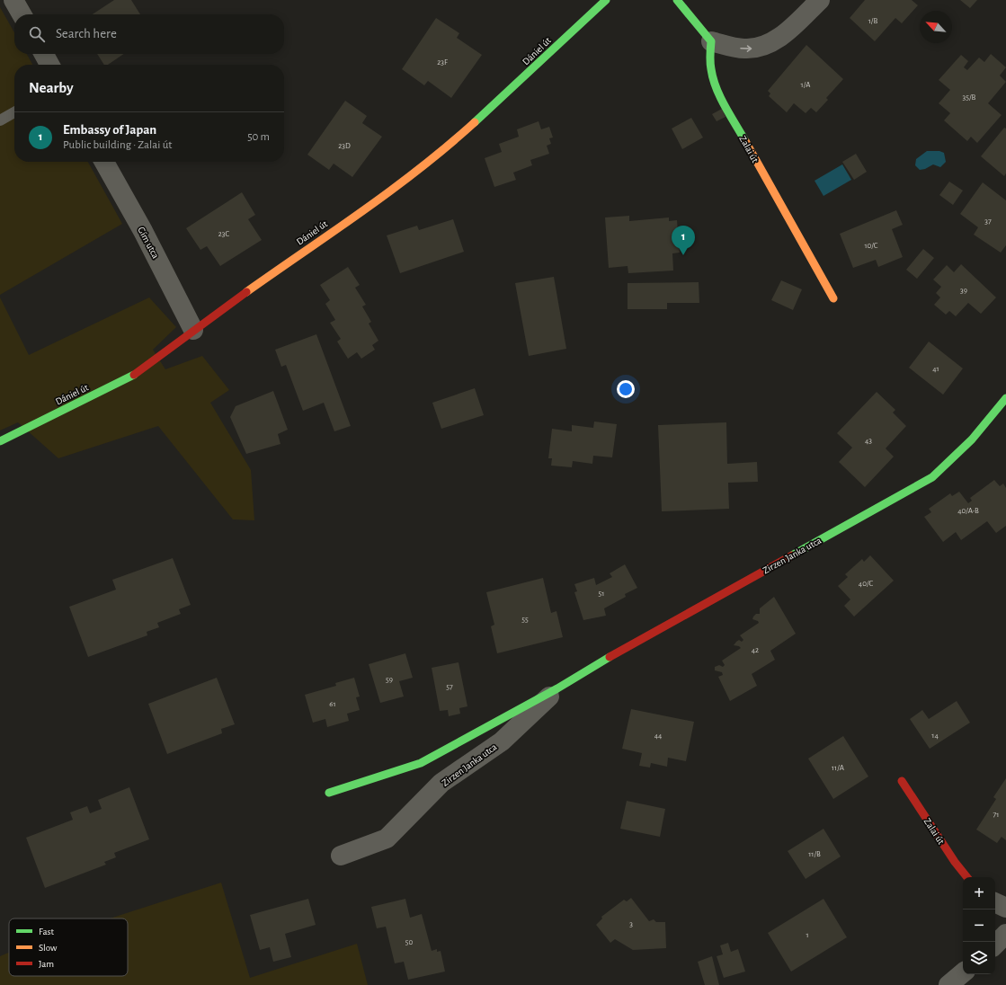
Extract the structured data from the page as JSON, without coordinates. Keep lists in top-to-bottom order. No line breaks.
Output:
{"streets":{"street":["Dániel út","Zalai út","Gím utca","Zirzen Janka utca"]},"crossings":[["Dániel út","Gím utca"]],"house_numbers":["1/B","23F","1/A","35/B","23D","37","23C","10/C","39","41","43","40/A-B","40/C","51","55","42","59","57","61","44","14","11/A","71","11/B","3","1","50"],"legend":["Fast","Slow","Jam"],"north":"top left","page":{"search":"Search here","heading":"Nearby","list":[{"mark":"1","name":"Embassy of Japan","note":"Public building · Zalai út","value":"50 m"}],"pins":"1","map_buttons":["+","−"]}}
